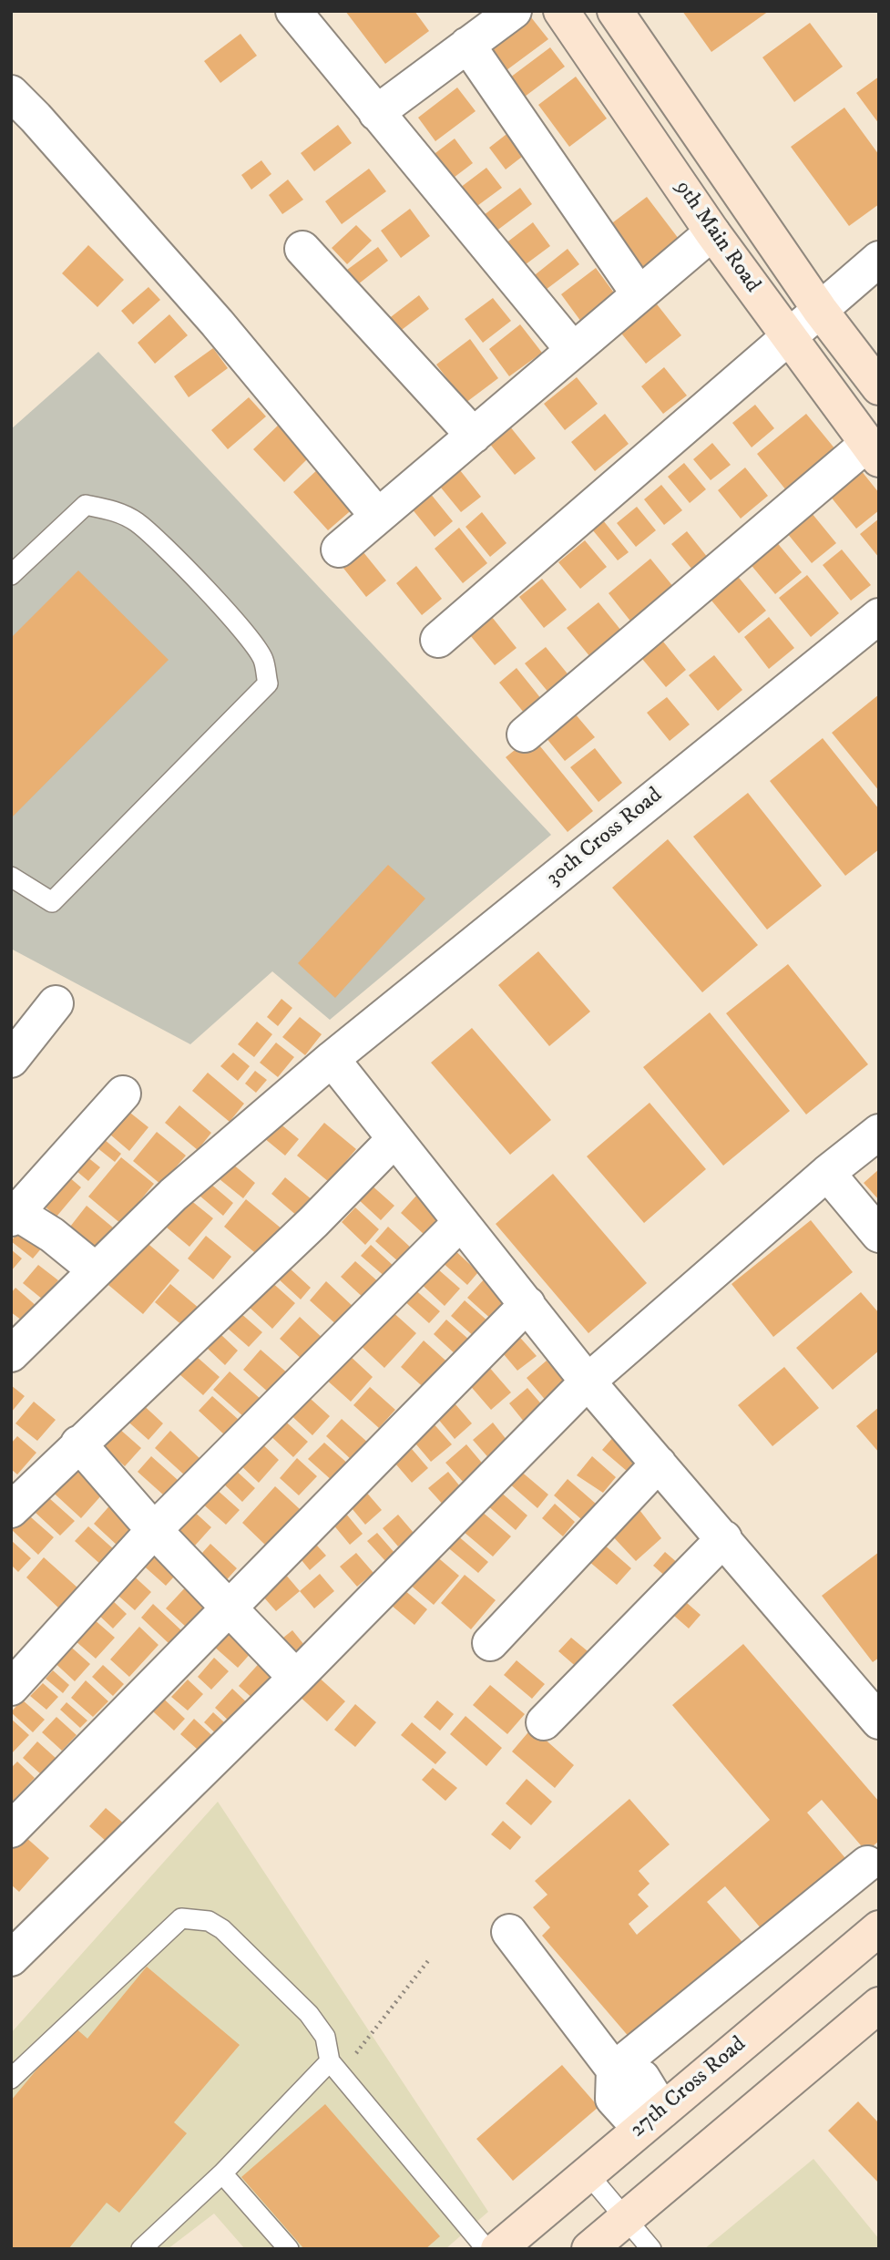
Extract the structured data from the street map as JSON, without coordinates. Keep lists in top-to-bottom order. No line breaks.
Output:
{"streets":{"main road":["9th Main Road","27th Cross Road"],"street":["30th Cross Road"]}}
